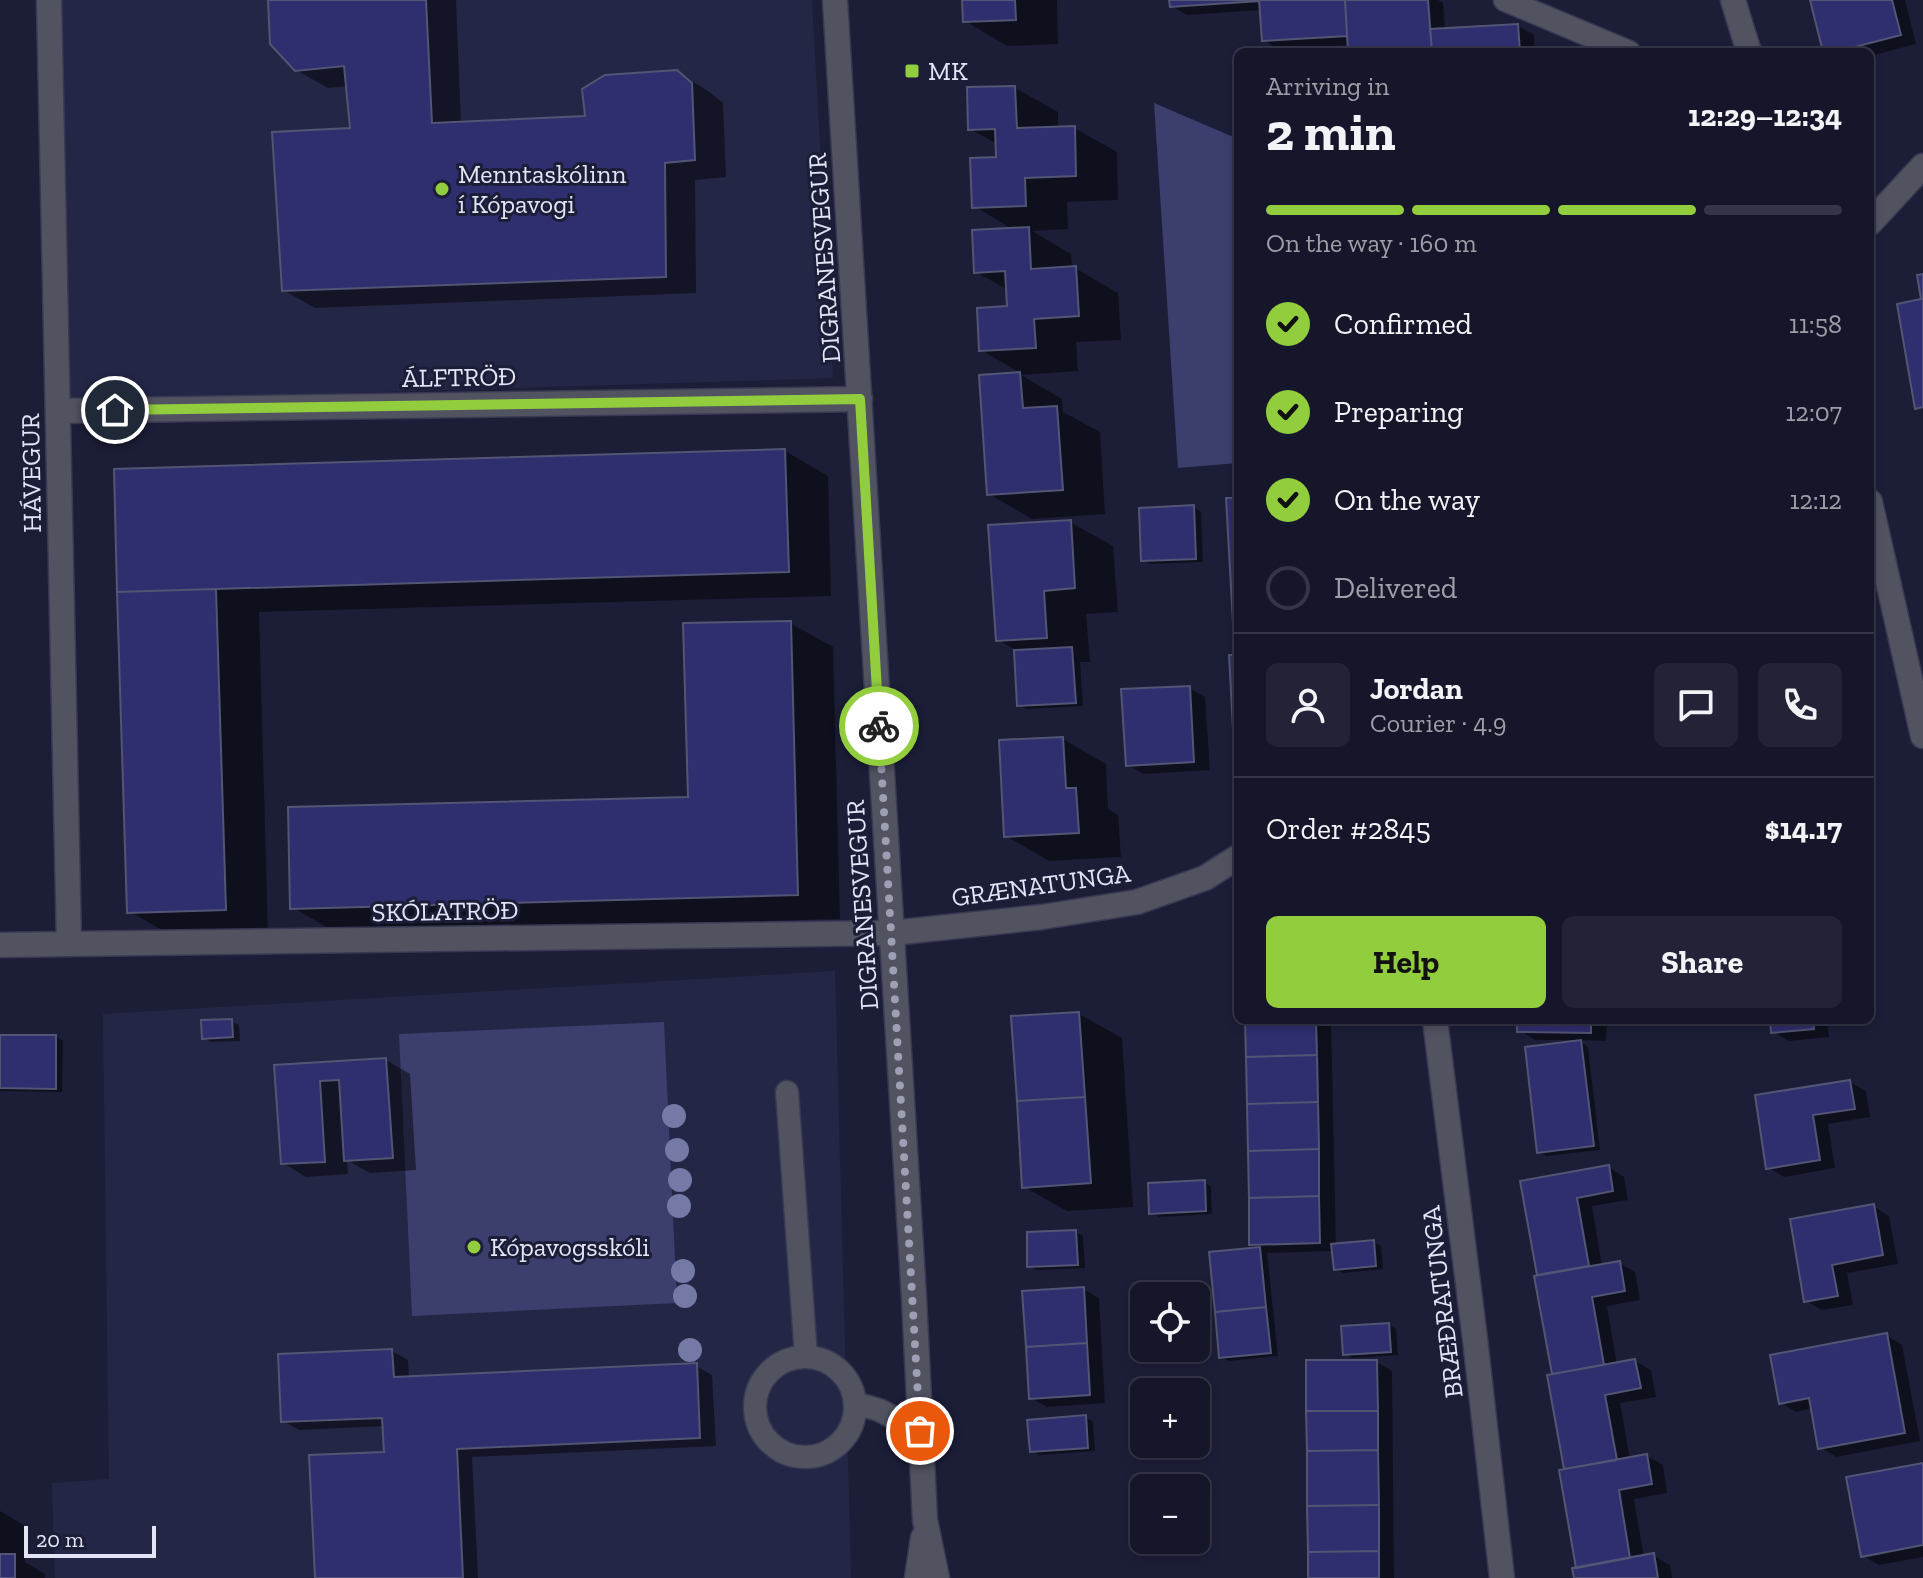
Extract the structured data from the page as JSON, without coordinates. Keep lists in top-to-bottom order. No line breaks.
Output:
{"streets":{"street":["DIGRANESVEGUR","ÁLFTRÖÐ","HÁVEGUR","GRÆNATUNGA","SKÓLATRÖÐ","BRÆÐRATUNGA"]},"crossings":[["DIGRANESVEGUR","ÁLFTRÖÐ"],["DIGRANESVEGUR","GRÆNATUNGA"],["DIGRANESVEGUR","SKÓLATRÖÐ"],["ÁLFTRÖÐ","HÁVEGUR"],["HÁVEGUR","SKÓLATRÖÐ"],["GRÆNATUNGA","SKÓLATRÖÐ"]],"places":{"transit":["MK"],"other":["Menntaskólinn í Kópavogi","Kópavogsskóli"]},"scale_bar":"20 m","page":{"heading":["2 min","Arriving in","12:29–12:34"],"panel":["Jordan","Courier · 4.9","Order #2845","$14.17"],"bar":"On the way · 160 m","list":[["Confirmed","11:58"],["Preparing","12:07"],["On the way","12:12"],"Delivered"],"buttons":["Help","Share"],"map_buttons":["+","−"],"scale":"20 m"}}
